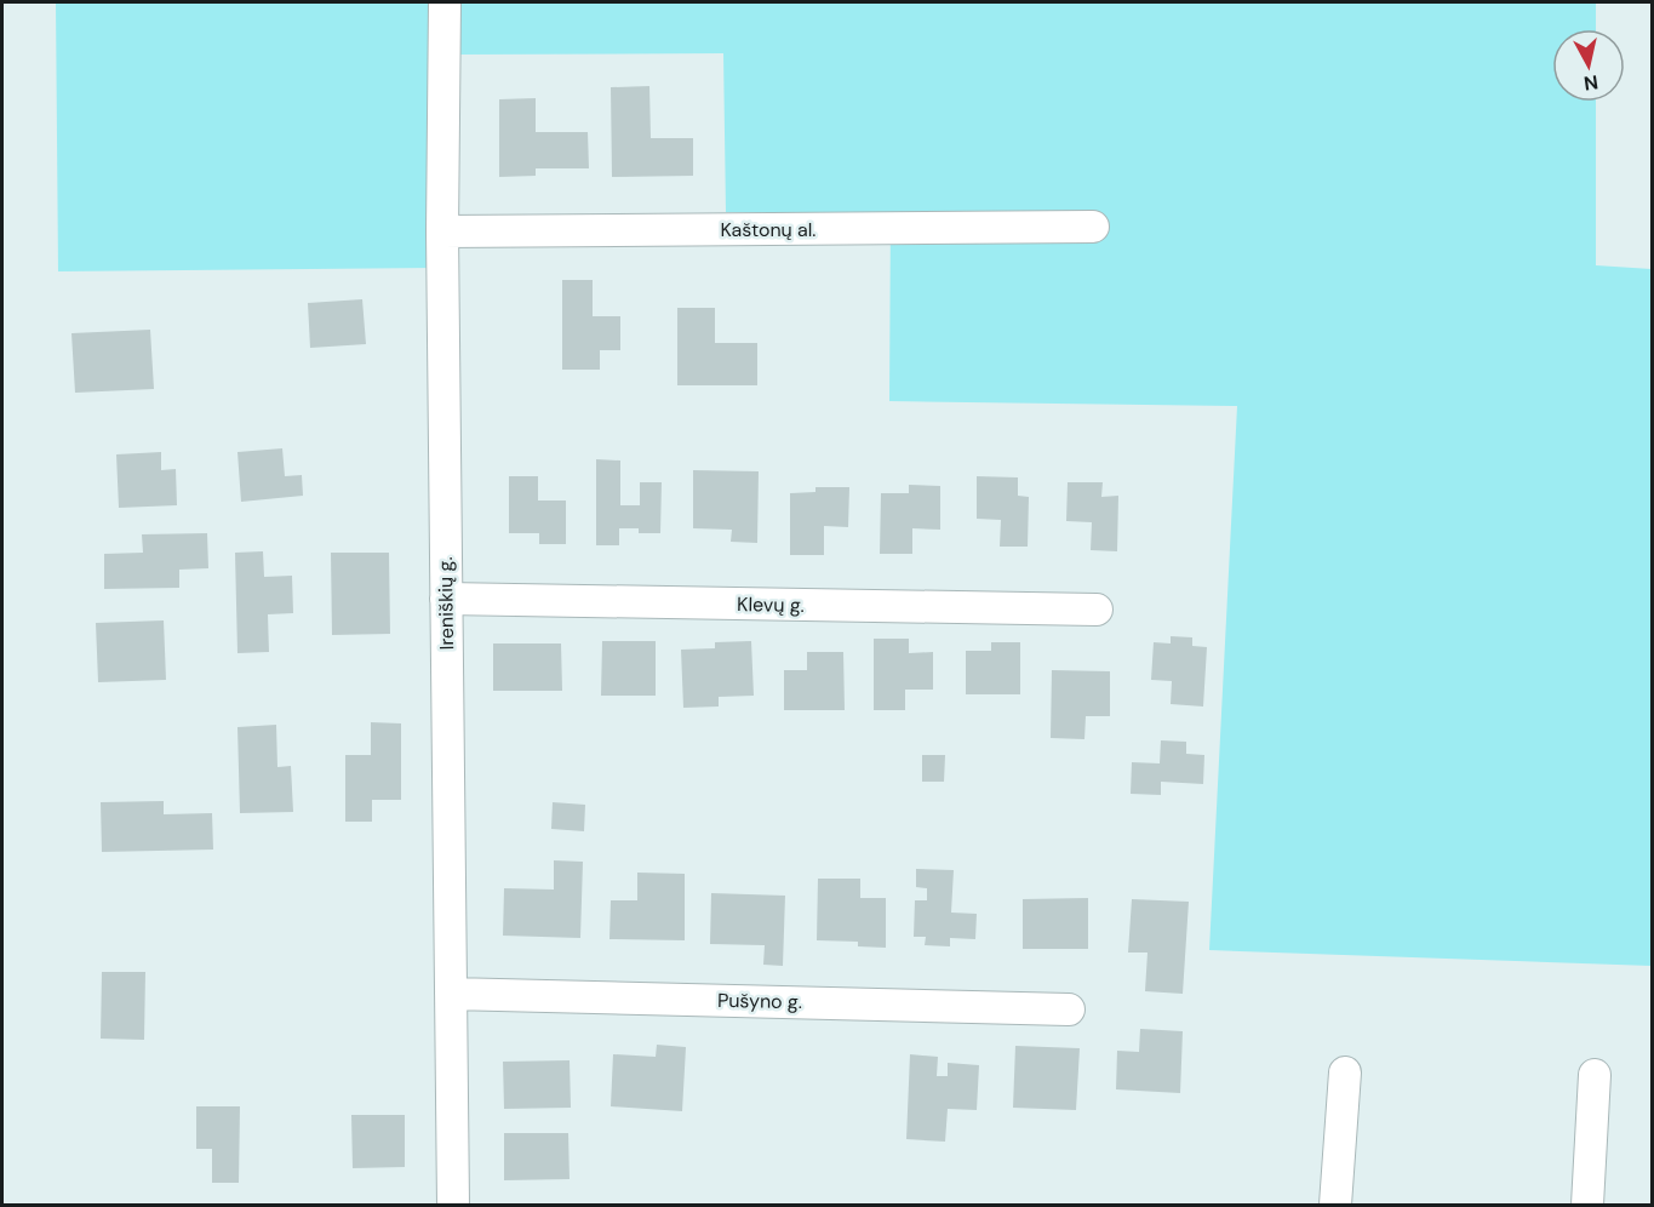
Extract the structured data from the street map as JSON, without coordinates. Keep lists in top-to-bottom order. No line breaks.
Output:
{"streets":{"street":["Kaštonų al.","Ireniškių g.","Klevų g.","Pušyno g."]},"crossings":[["Kaštonų al.","Ireniškių g."],["Ireniškių g.","Klevų g."],["Ireniškių g.","Pušyno g."]],"north":"bottom"}
